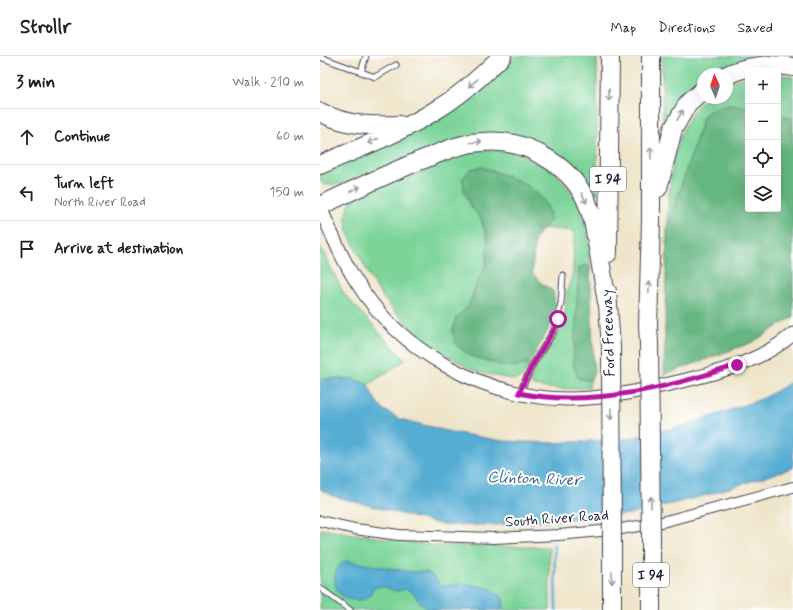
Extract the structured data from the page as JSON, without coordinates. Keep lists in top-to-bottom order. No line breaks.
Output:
{"streets":{"highway":["I 94","Ford Freeway"],"street":["South River Road"]},"water":["Clinton River"],"north":"top","page":{"header":"Strollr","nav":["Map","Directions","Saved"],"heading":["3 min","Walk · 210 m"],"map_buttons":["+","−"],"list":[["Continue","60 m"],["Turn left","North River Road","150 m"],"Arrive at destination"]}}
